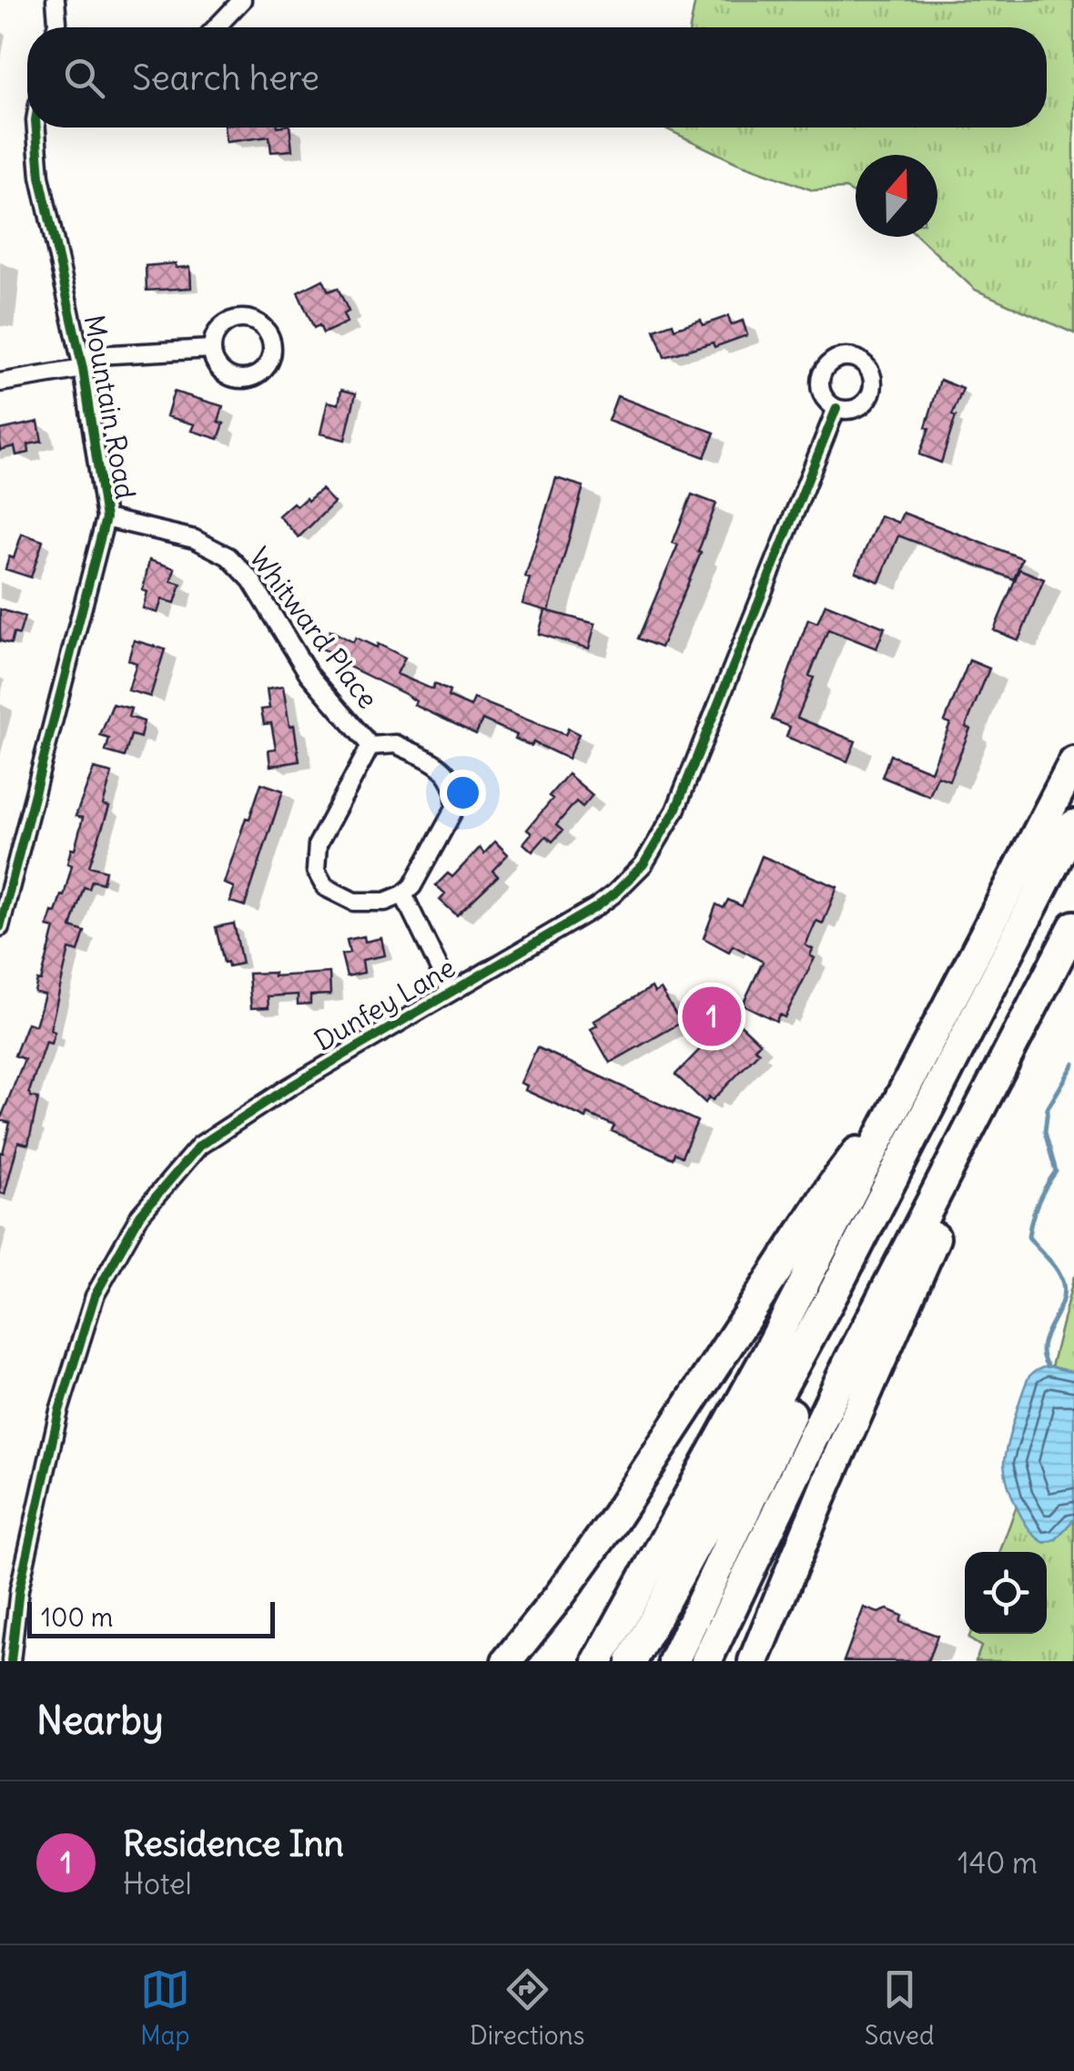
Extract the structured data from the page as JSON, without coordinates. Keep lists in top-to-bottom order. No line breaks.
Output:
{"streets":{"street":["Mountain Road","Whitward Place","Dunfey Lane"]},"crossings":[["Mountain Road","Whitward Place"]],"scale_bar":"100 m","north":"top","page":{"search":"Search here","pins":"1","scale":"100 m","heading":"Nearby","list":[{"mark":"1","name":"Residence Inn","note":"Hotel","value":"140 m"}],"nav":["Map","Directions","Saved"]}}
